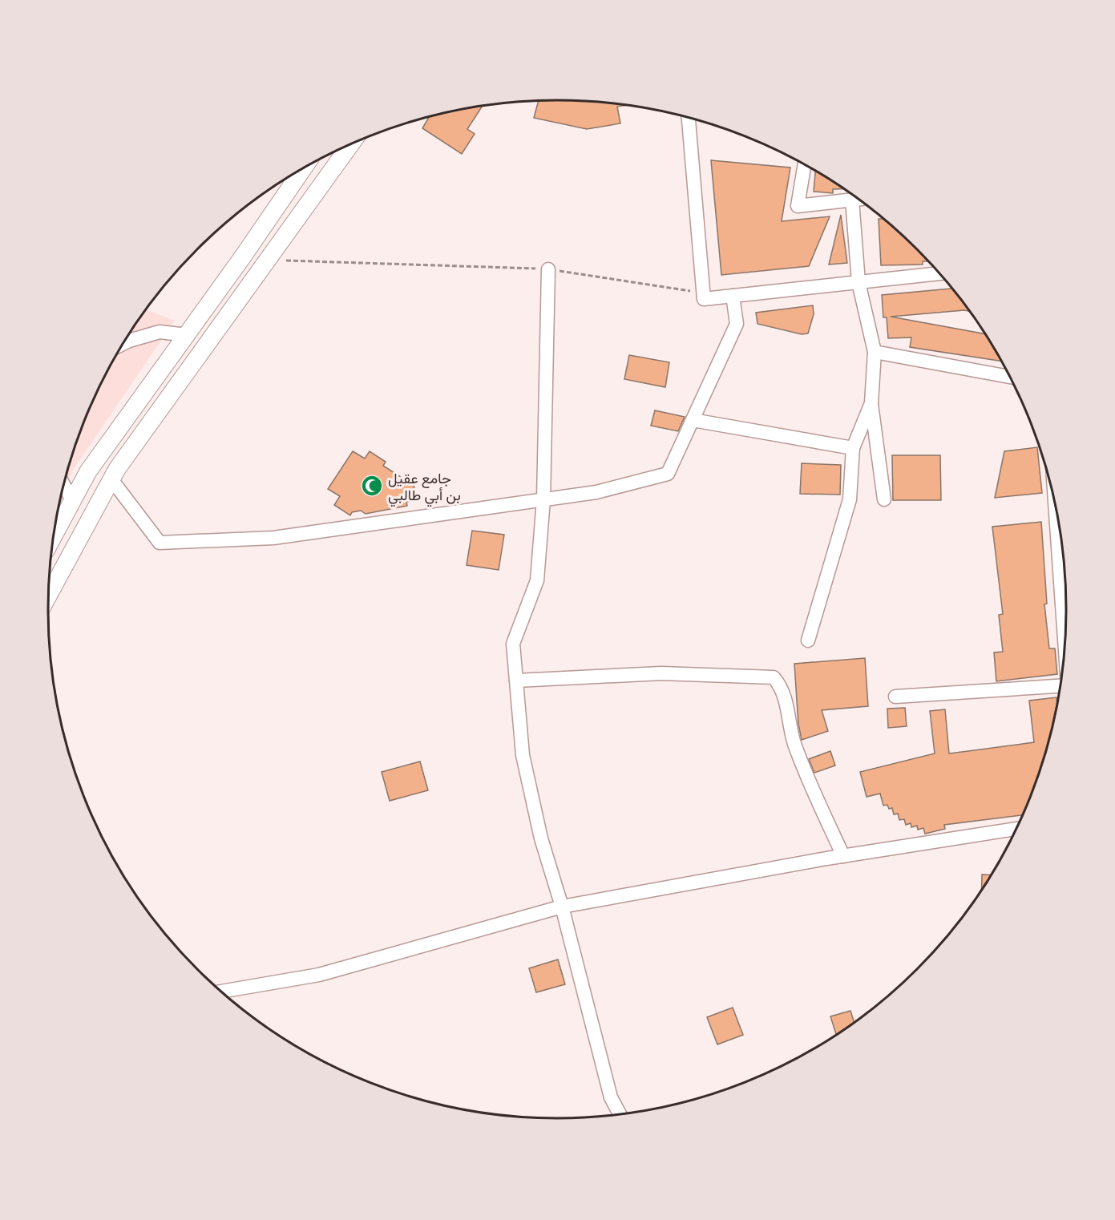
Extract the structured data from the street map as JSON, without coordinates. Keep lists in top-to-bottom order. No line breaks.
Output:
{"places":{"mosque":["جامع عقيل بن أبي طالبي"]}}
